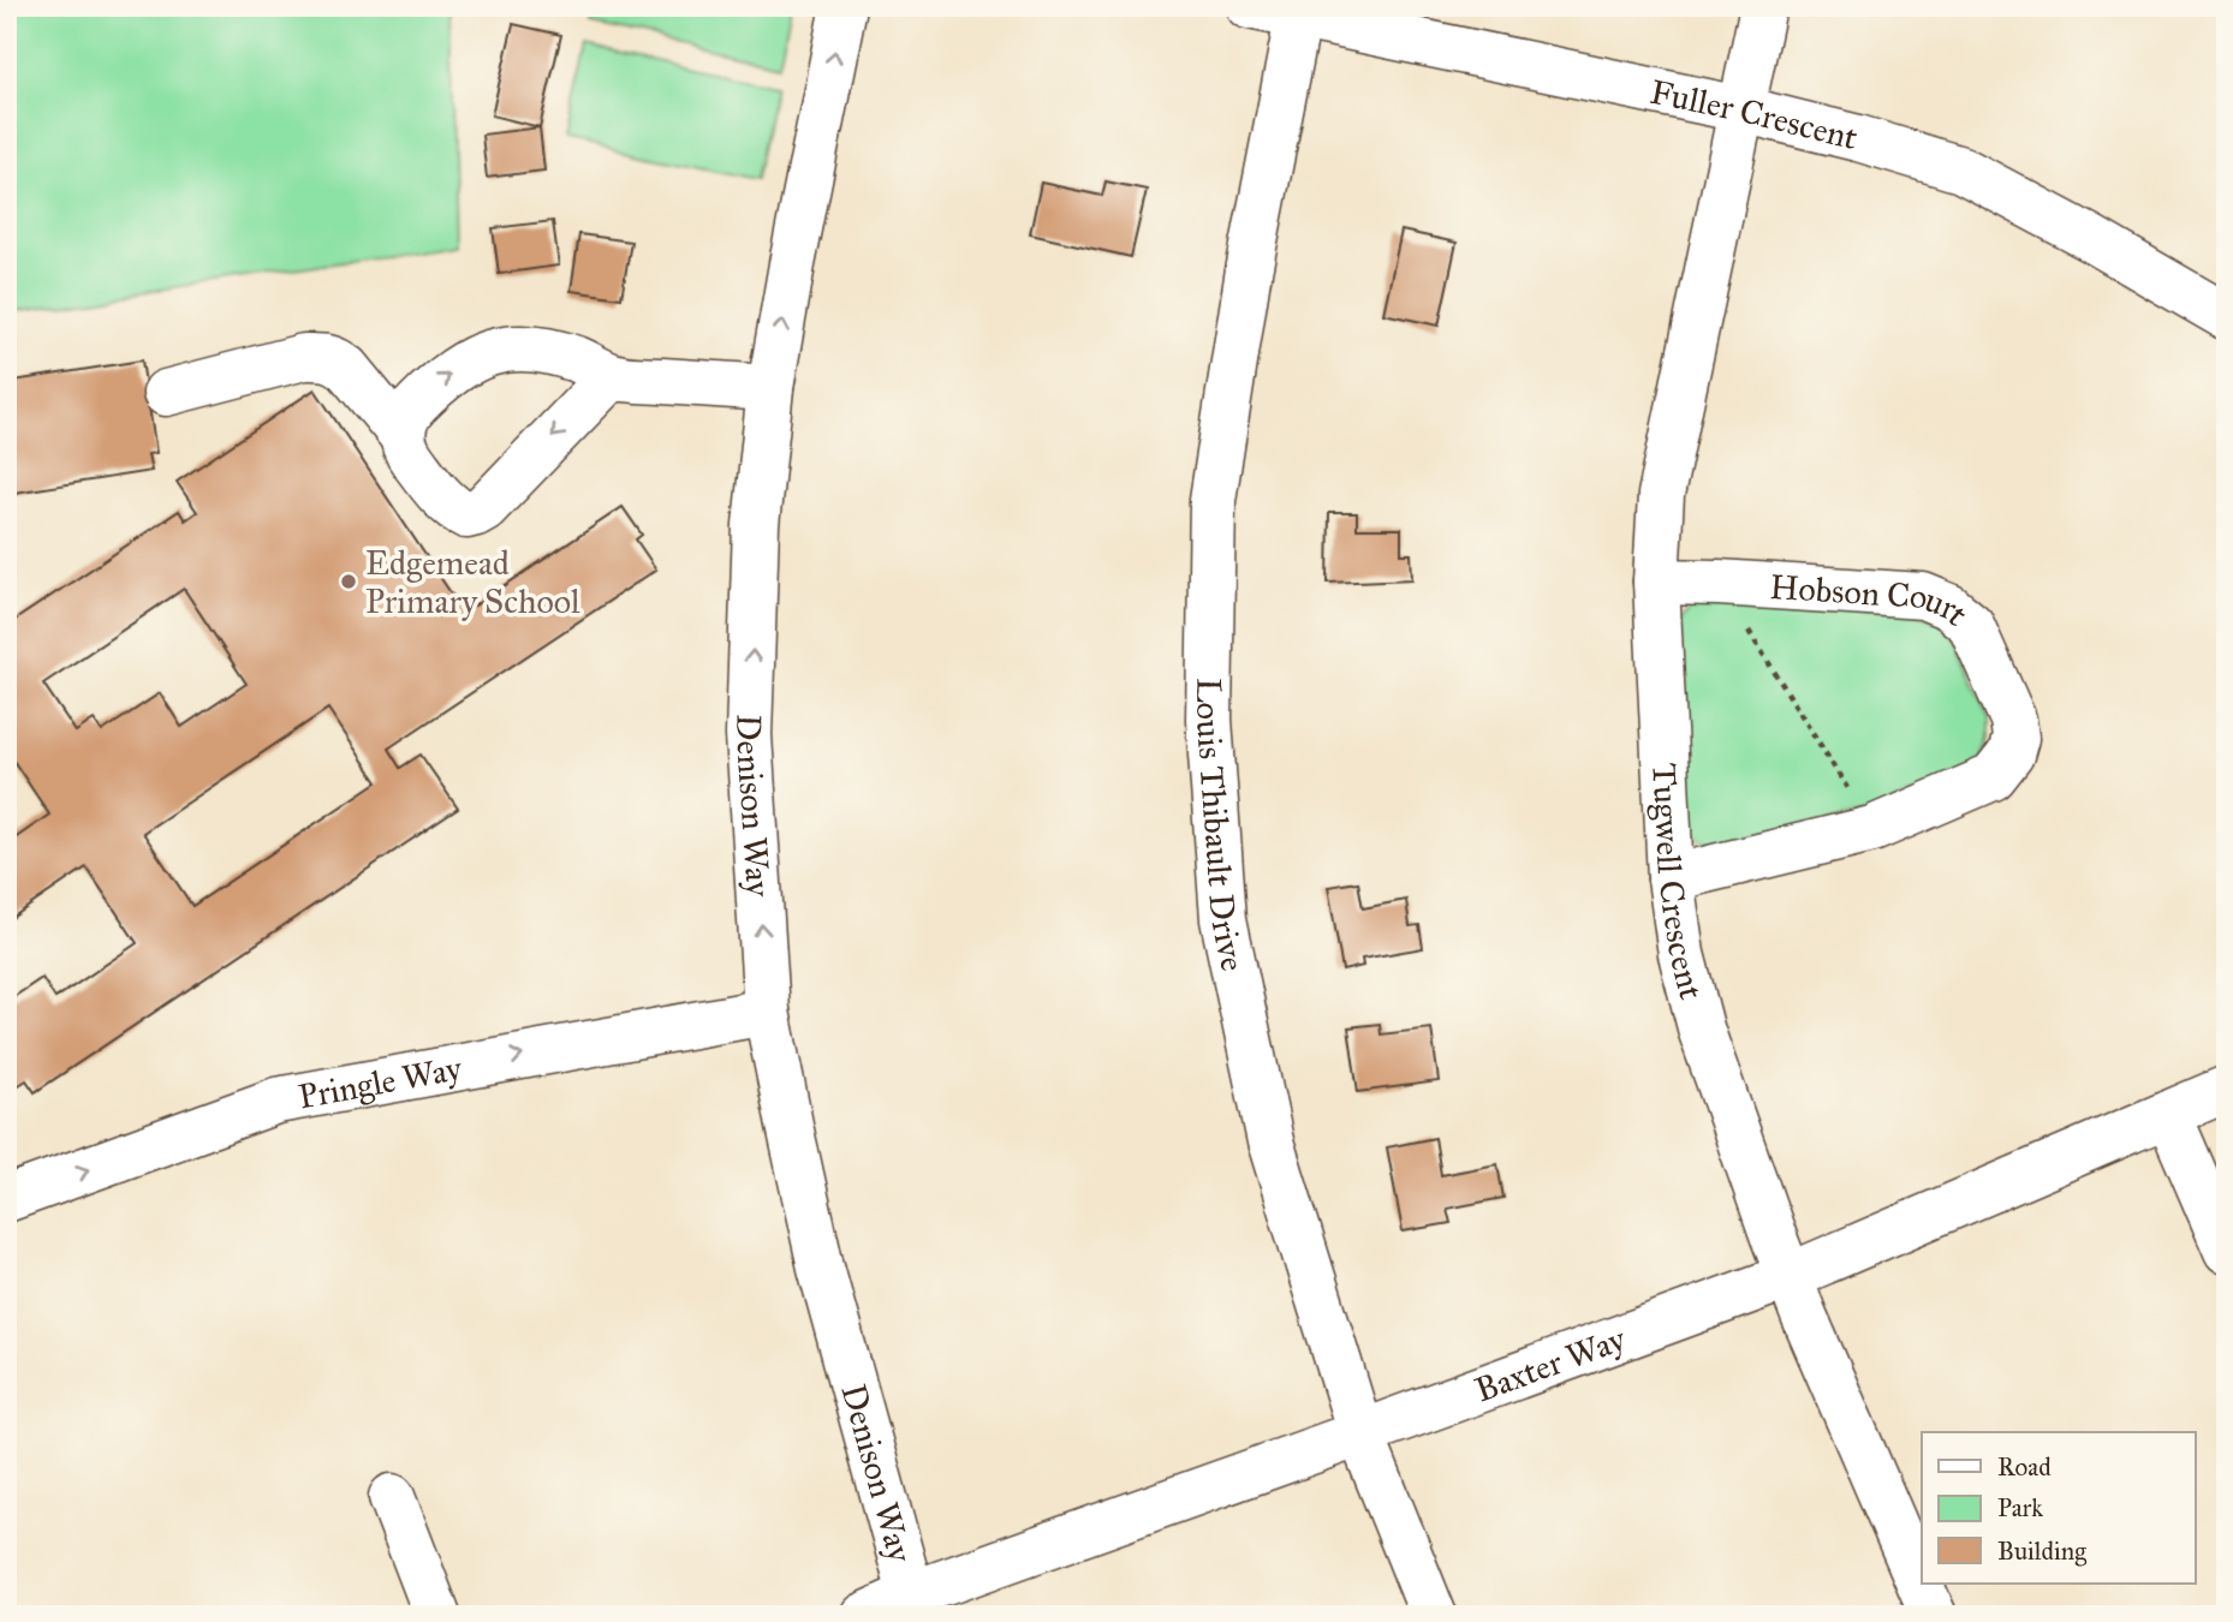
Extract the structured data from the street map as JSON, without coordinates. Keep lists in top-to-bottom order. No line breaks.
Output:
{"streets":{"street":["Fuller Crescent","Hobson Court","Denison Way","Louis Thibault Drive","Tugwell Crescent","Pringle Way","Baxter Way"]},"crossings":[["Fuller Crescent","Louis Thibault Drive"],["Fuller Crescent","Tugwell Crescent"],["Hobson Court","Tugwell Crescent"],["Denison Way","Pringle Way"],["Denison Way","Baxter Way"],["Louis Thibault Drive","Baxter Way"],["Tugwell Crescent","Baxter Way"]],"one_way":["Denison Way","Pringle Way"],"places":["Edgemead Primary School"],"legend":["Road","Park","Building"]}
